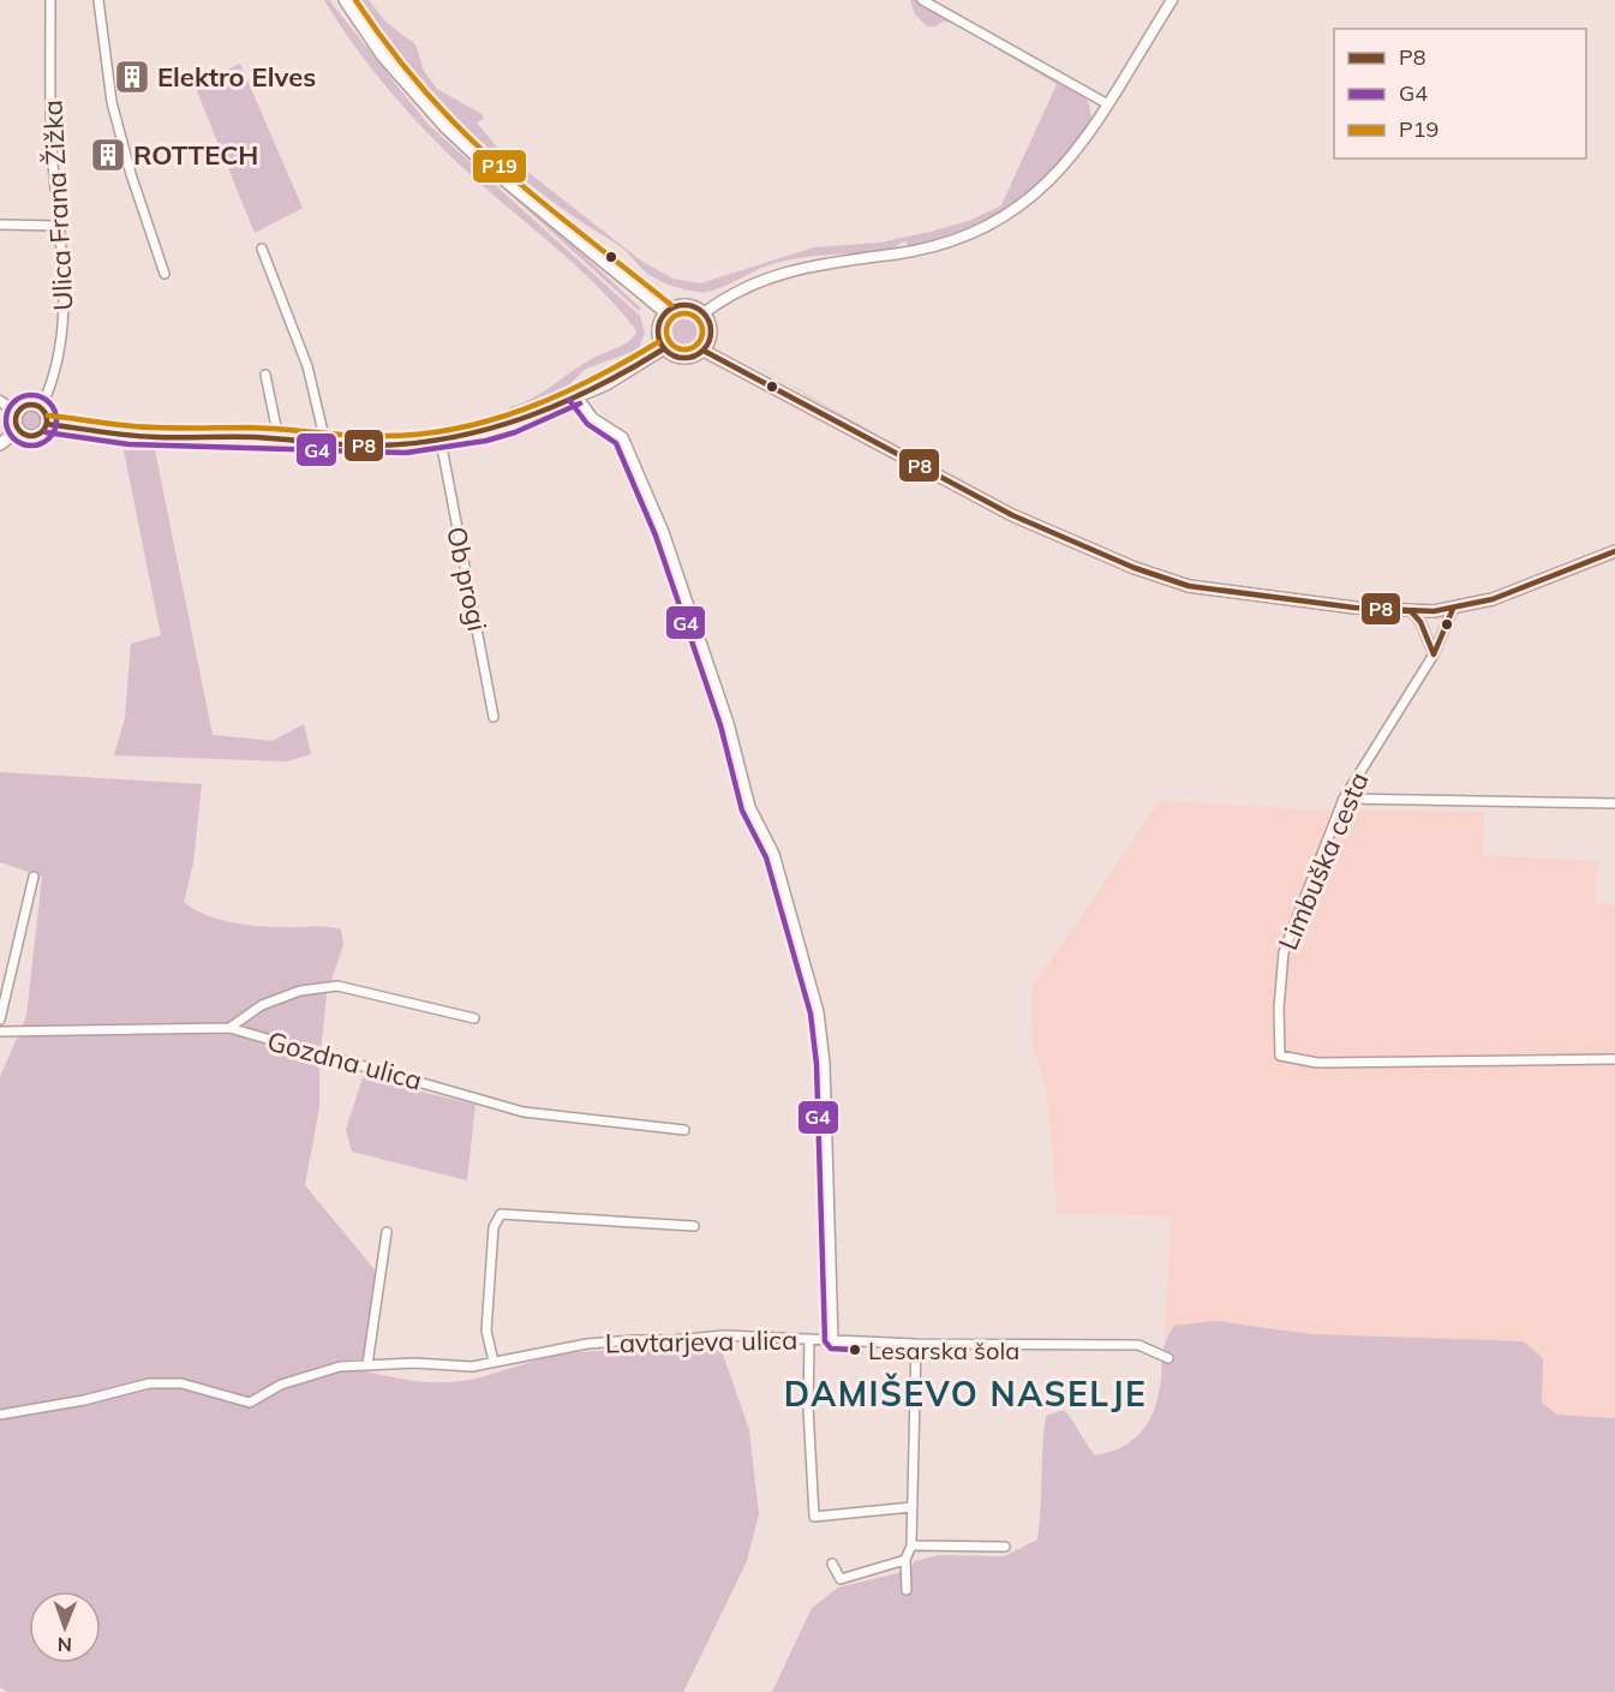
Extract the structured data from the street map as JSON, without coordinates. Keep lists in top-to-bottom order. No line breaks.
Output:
{"streets":{"street":["Ulica Frana Žižka","Ob progi","Limbuška cesta","Gozdna ulica","Lavtarjeva ulica"]},"districts":["DAMIŠEVO NASELJE"],"places":{"building":["Elektro Elves","ROTTECH"],"other":["Lesarska šola"]},"lines":["transit line P19","transit line P8","transit line G4"],"legend":["P8","G4","P19"],"north":"bottom"}
